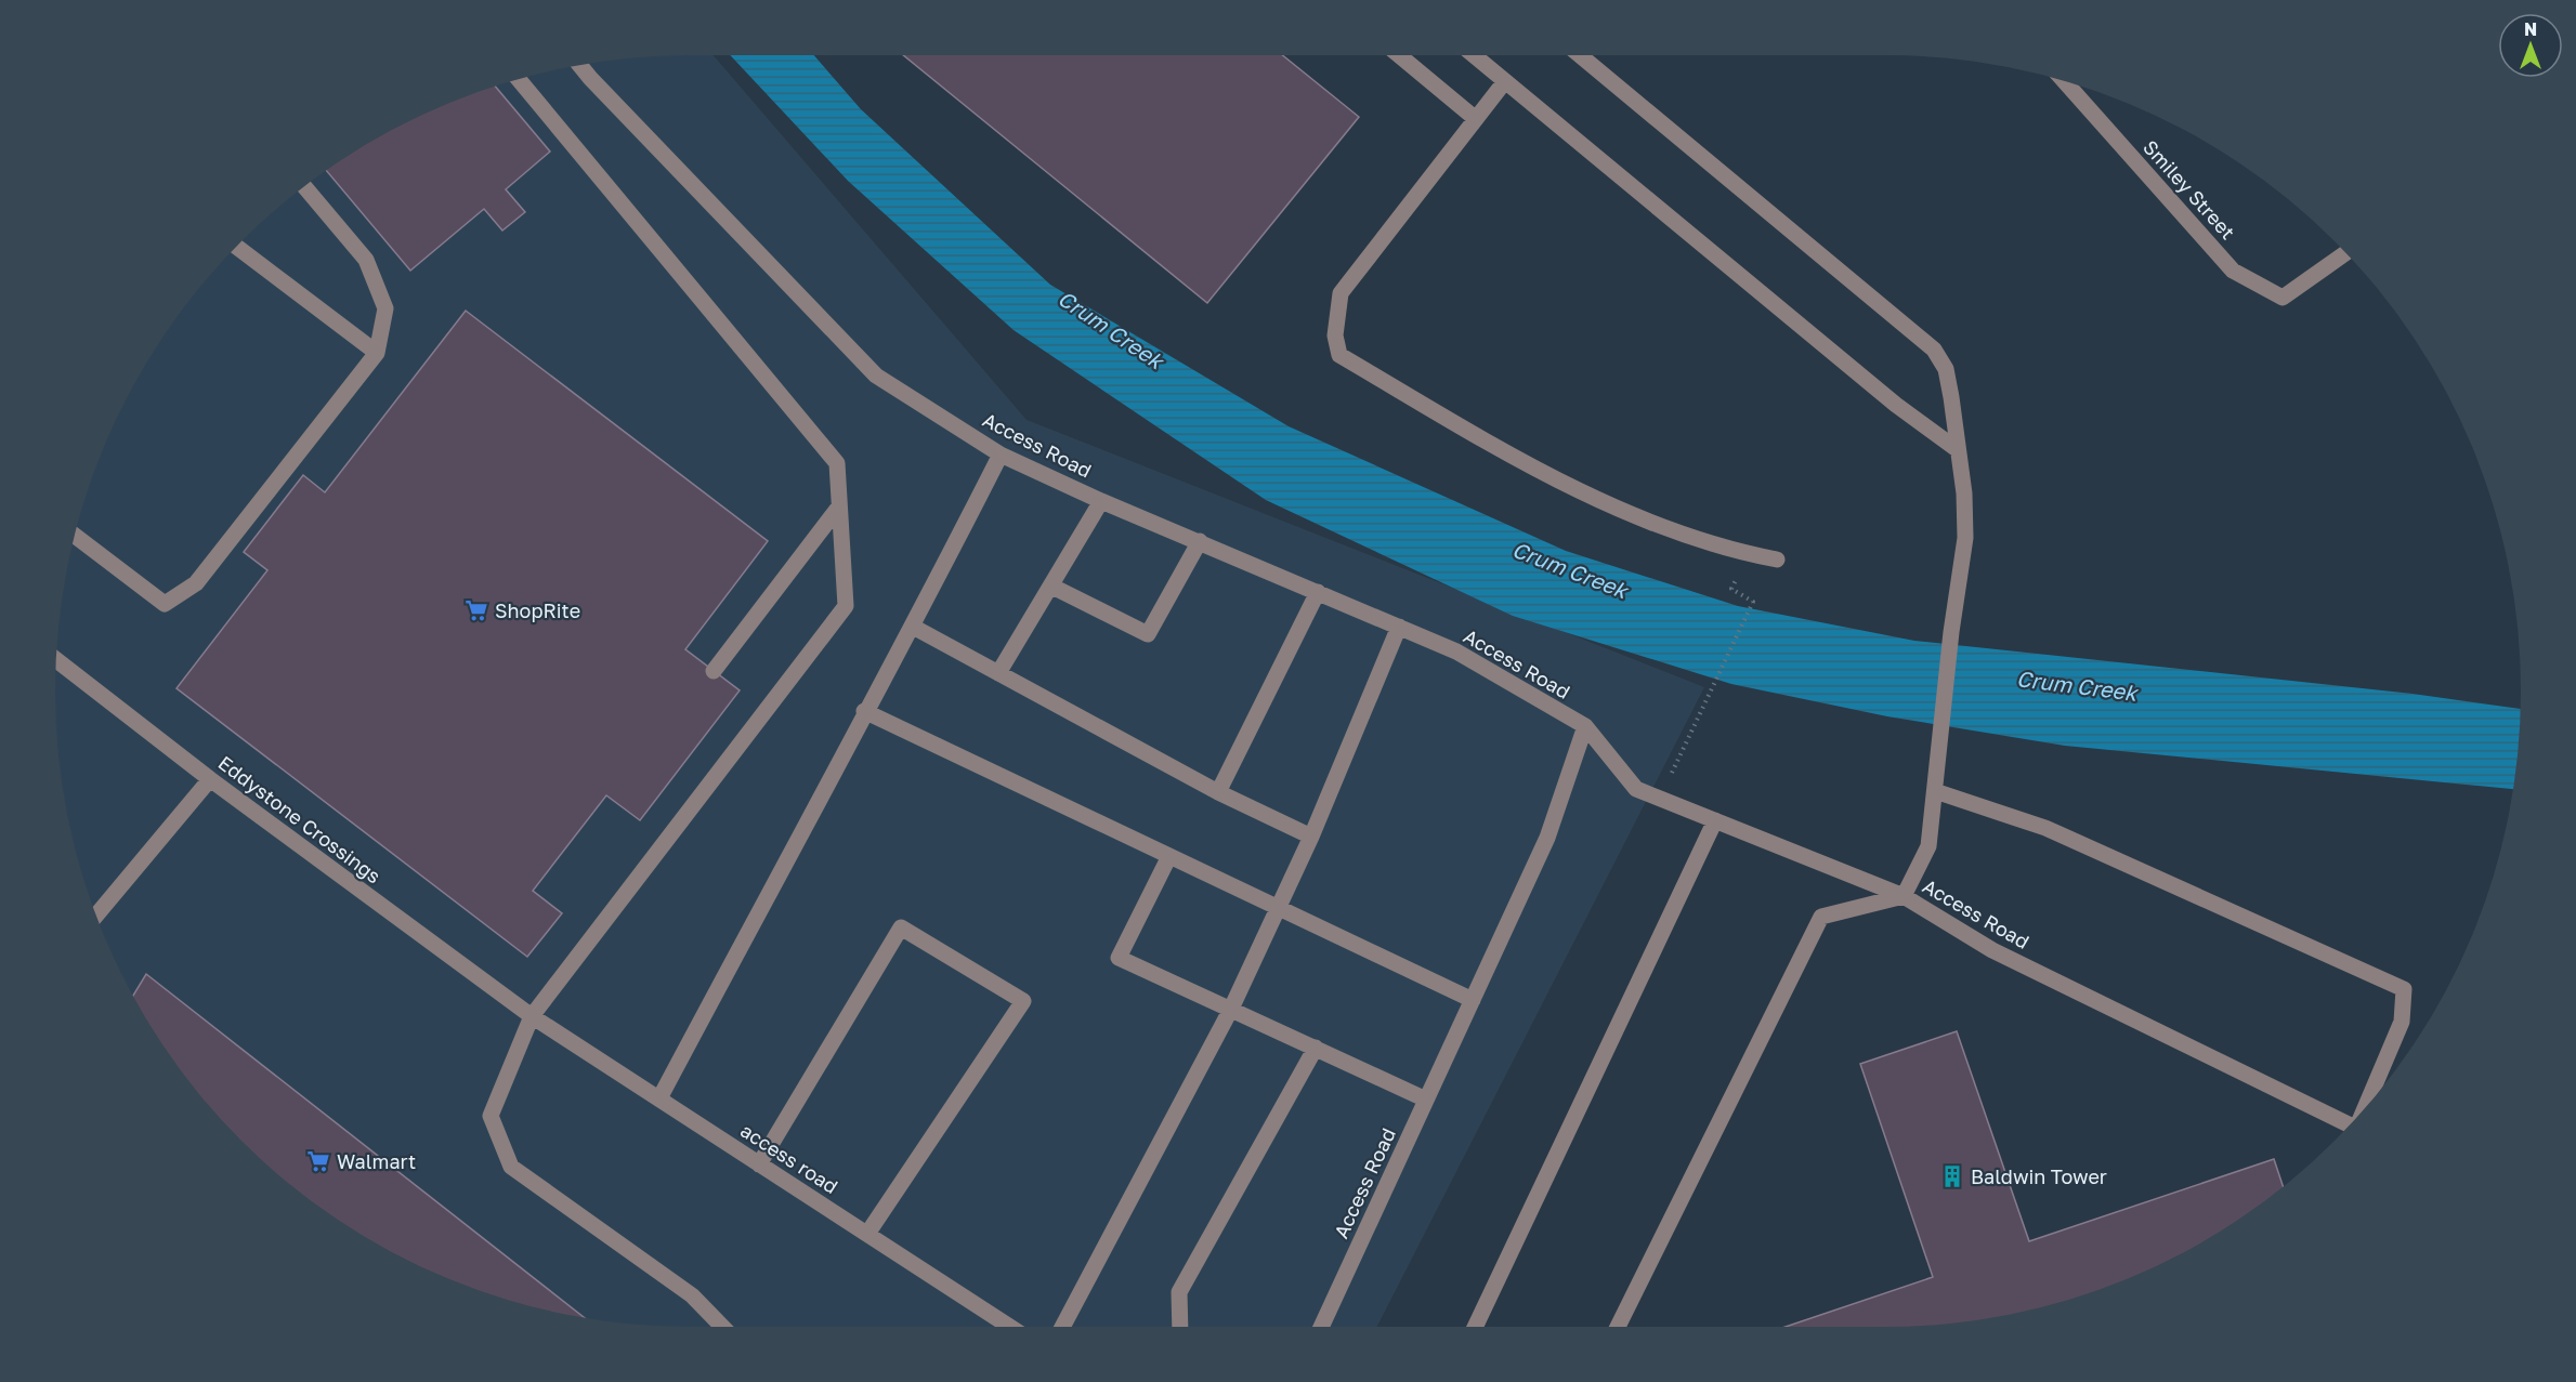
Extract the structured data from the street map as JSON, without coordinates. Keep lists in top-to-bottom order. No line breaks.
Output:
{"streets":{"street":["Smiley Street","Access Road","Eddystone Crossings","access road"]},"crossings":[["Eddystone Crossings","access road"]],"water":["Crum Creek"],"places":{"supermarket":["ShopRite","Walmart"],"building":["Baldwin Tower"]},"north":"top"}
